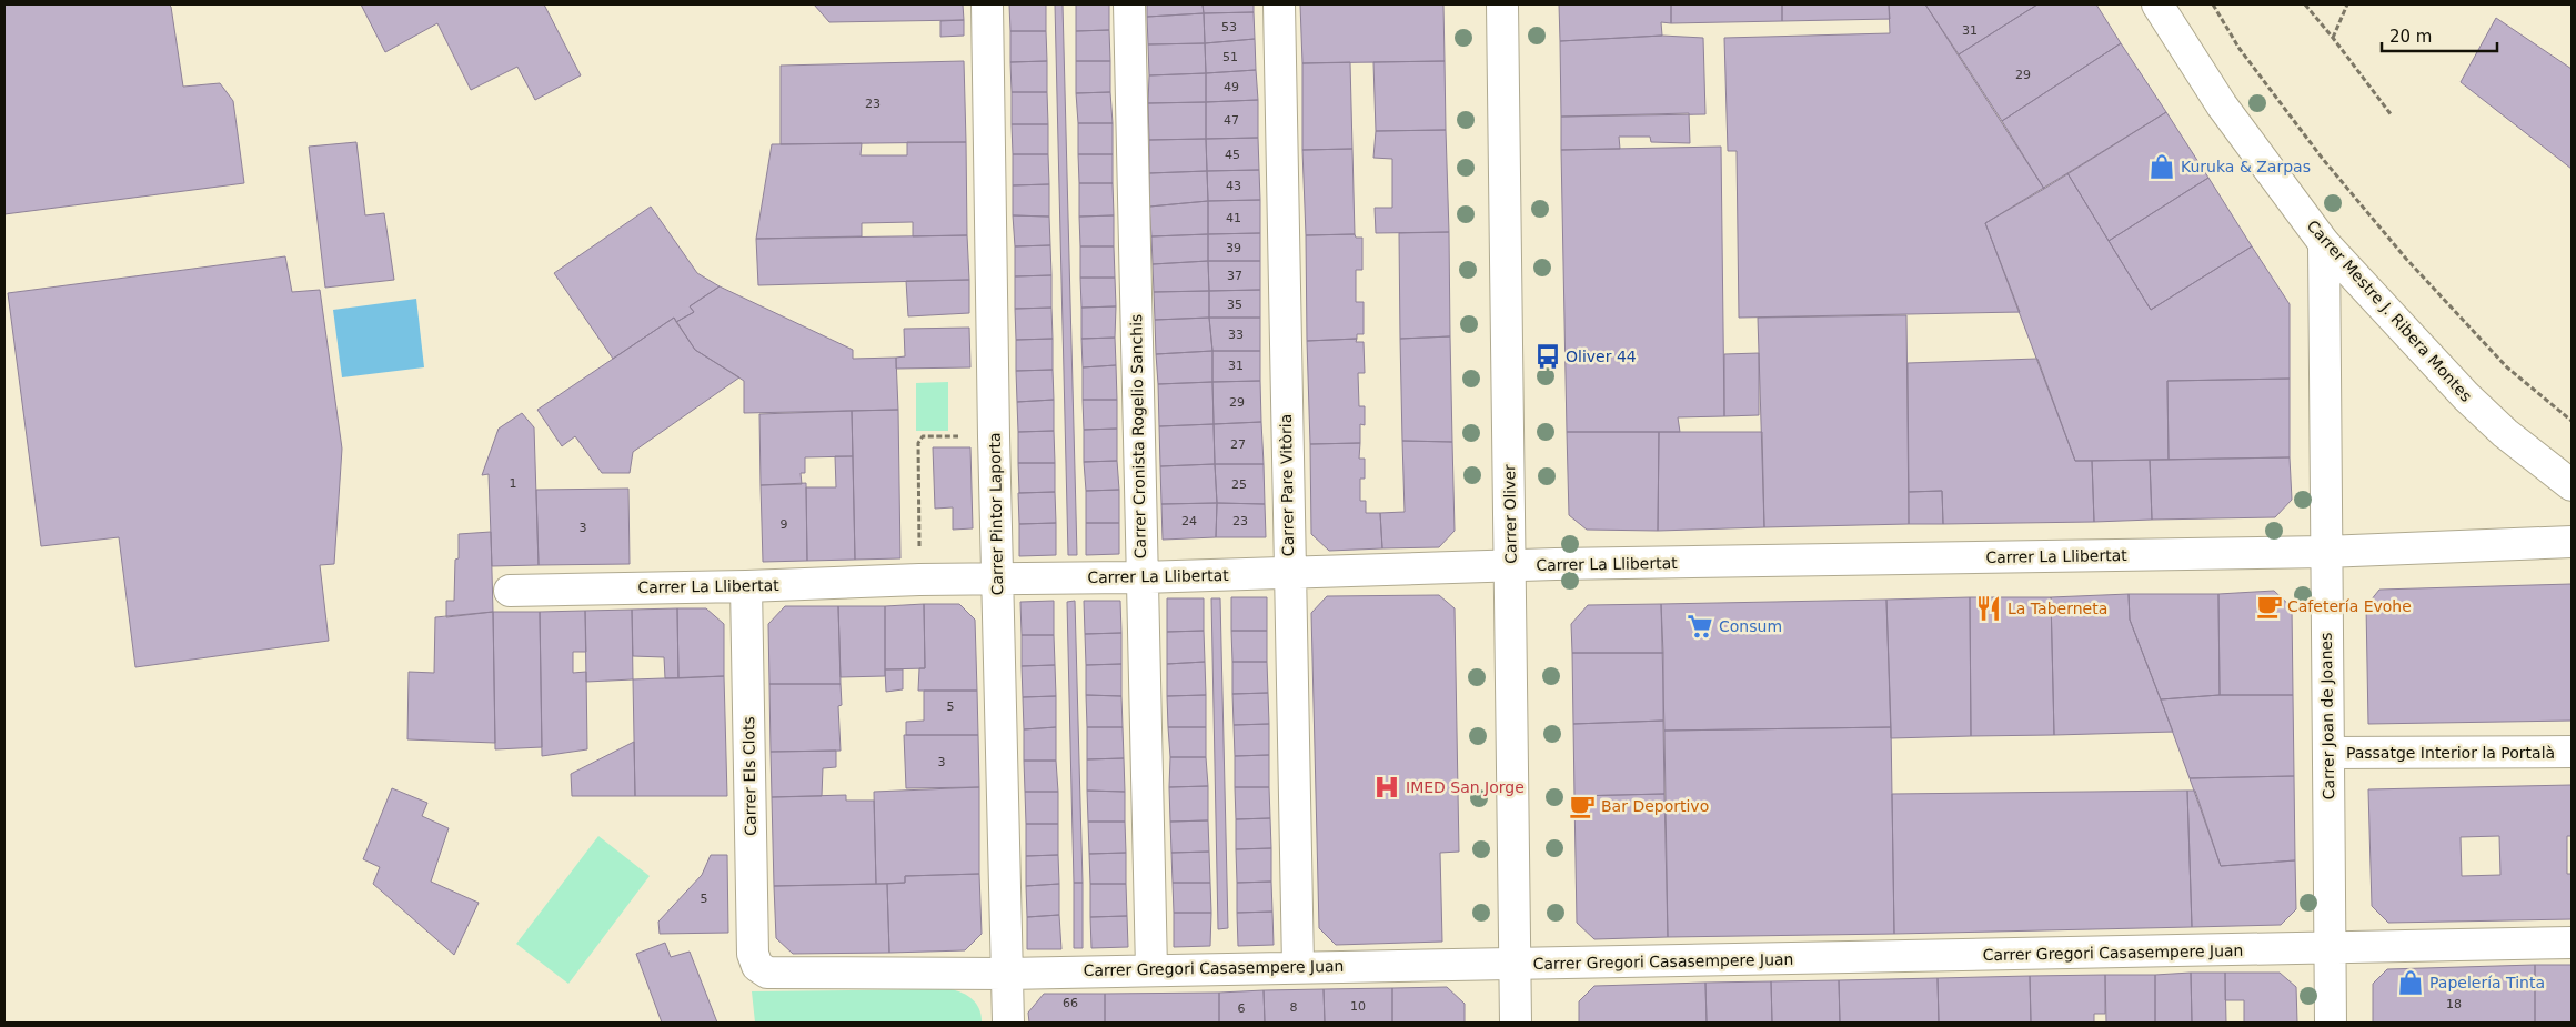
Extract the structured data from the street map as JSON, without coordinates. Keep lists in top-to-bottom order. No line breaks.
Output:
{"streets":{"street":["Carrer Mestre J. Ribera Montes","Carrer Cronista Rogelio Sanchis","Carrer Pare Vitòria","Carrer Pintor Laporta","Carrer Oliver","Carrer La Llibertat","Carrer Joan de Joanes","Passatge Interior la Portalà","Carrer Els Clots","Carrer Gregori Casasempere Juan"]},"crossings":[["Carrer Mestre J. Ribera Montes","Carrer Joan de Joanes"],["Carrer Cronista Rogelio Sanchis","Carrer La Llibertat"],["Carrer Cronista Rogelio Sanchis","Carrer Gregori Casasempere Juan"],["Carrer Pare Vitòria","Carrer La Llibertat"],["Carrer Pare Vitòria","Carrer Gregori Casasempere Juan"],["Carrer Pintor Laporta","Carrer La Llibertat"],["Carrer Pintor Laporta","Carrer Gregori Casasempere Juan"],["Carrer Oliver","Carrer La Llibertat"],["Carrer Oliver","Carrer Gregori Casasempere Juan"],["Carrer La Llibertat","Carrer Joan de Joanes"],["Carrer La Llibertat","Carrer Els Clots"],["Carrer Joan de Joanes","Passatge Interior la Portalà"],["Carrer Joan de Joanes","Carrer Gregori Casasempere Juan"],["Carrer Els Clots","Carrer Gregori Casasempere Juan"]],"places":{"shop":["Kuruka & Zarpas","Papelería Tinta"],"bus stop":["Oliver 44"],"cafe":["Cafetería Evohe","Bar Deportivo"],"restaurant":["La Taberneta"],"supermarket":["Consum"],"hospital":["IMED San Jorge"]},"house_numbers":["53","31","51","29","49","23","47","45","43","41","39","37","35","33","31","29","27","1","25","24","23","9","3","5","3","5","66","18","10","8","6"],"scale_bar":"20 m"}
